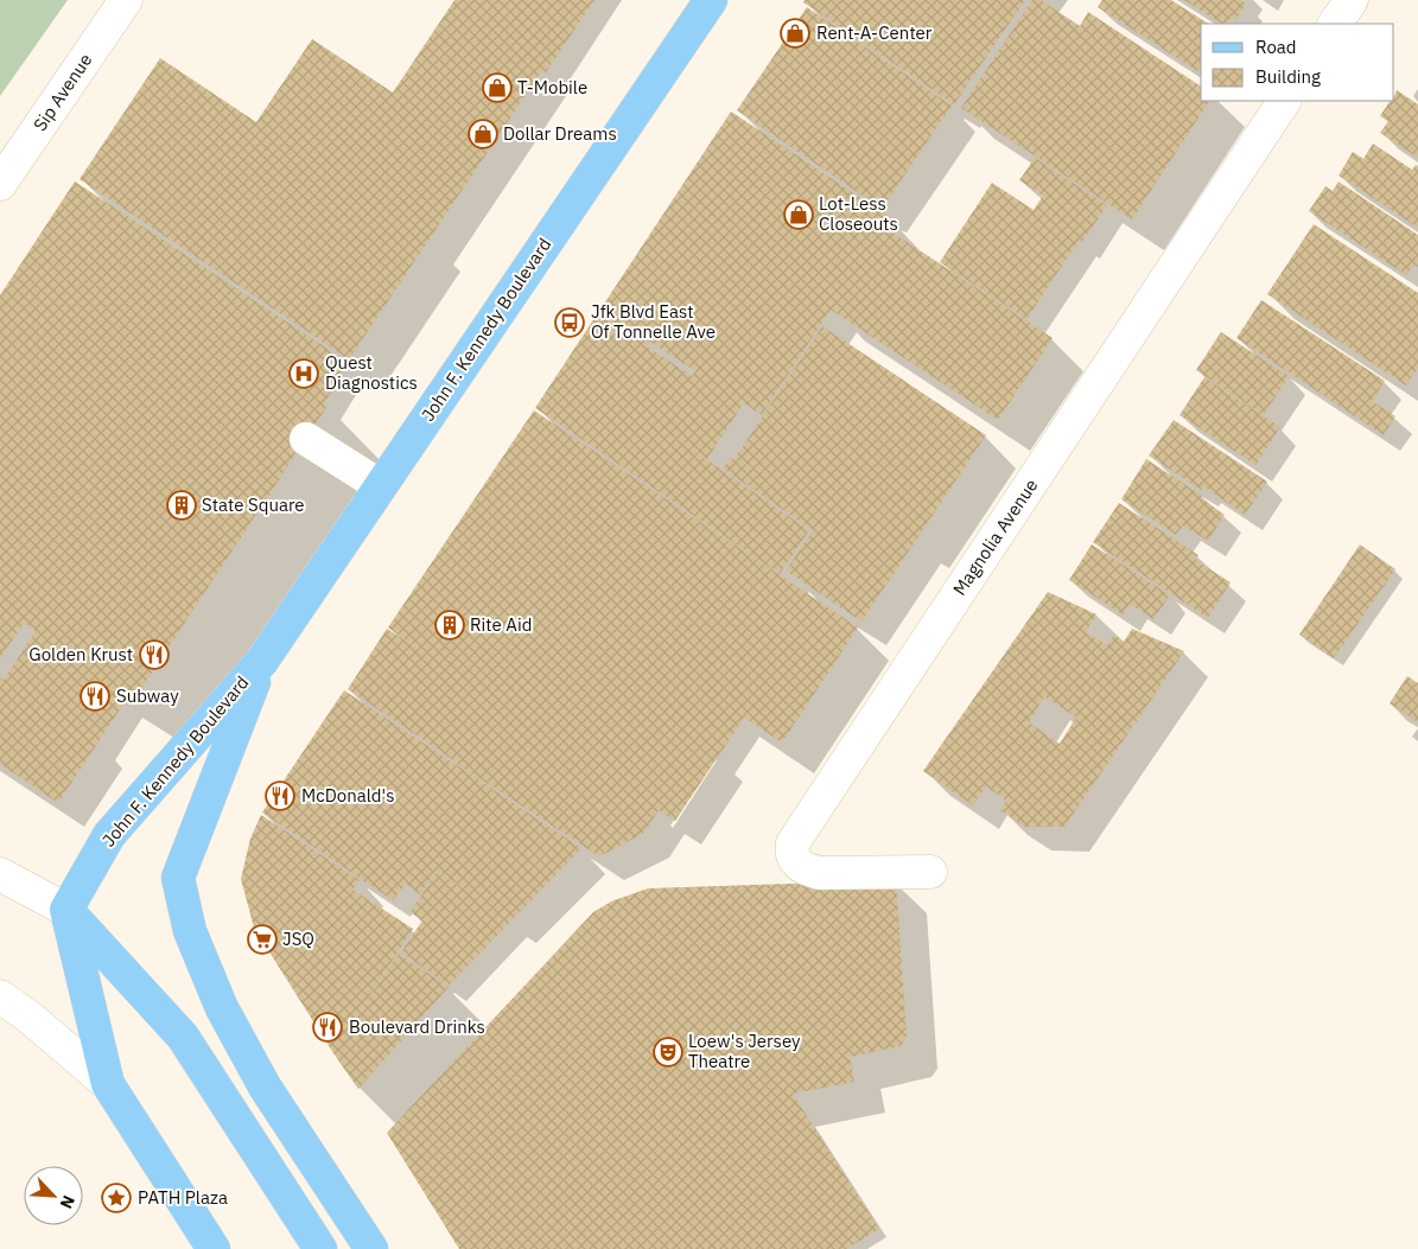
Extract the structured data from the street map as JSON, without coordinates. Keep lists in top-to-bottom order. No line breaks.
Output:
{"streets":{"main road":["John F. Kennedy Boulevard"],"street":["Sip Avenue","Magnolia Avenue"]},"places":{"shop":["Rent-A-Center","T-Mobile","Dollar Dreams","Lot-Less Closeouts"],"bus stop":["Jfk Blvd East Of Tonnelle Ave"],"hospital":["Quest Diagnostics"],"building":["State Square","Rite Aid"],"restaurant":["Golden Krust","Subway","McDonald's","Boulevard Drinks"],"supermarket":["JSQ"],"theatre":["Loew's Jersey Theatre"],"place":["PATH Plaza"]},"legend":["Road","Building"],"north":"bottom right"}
